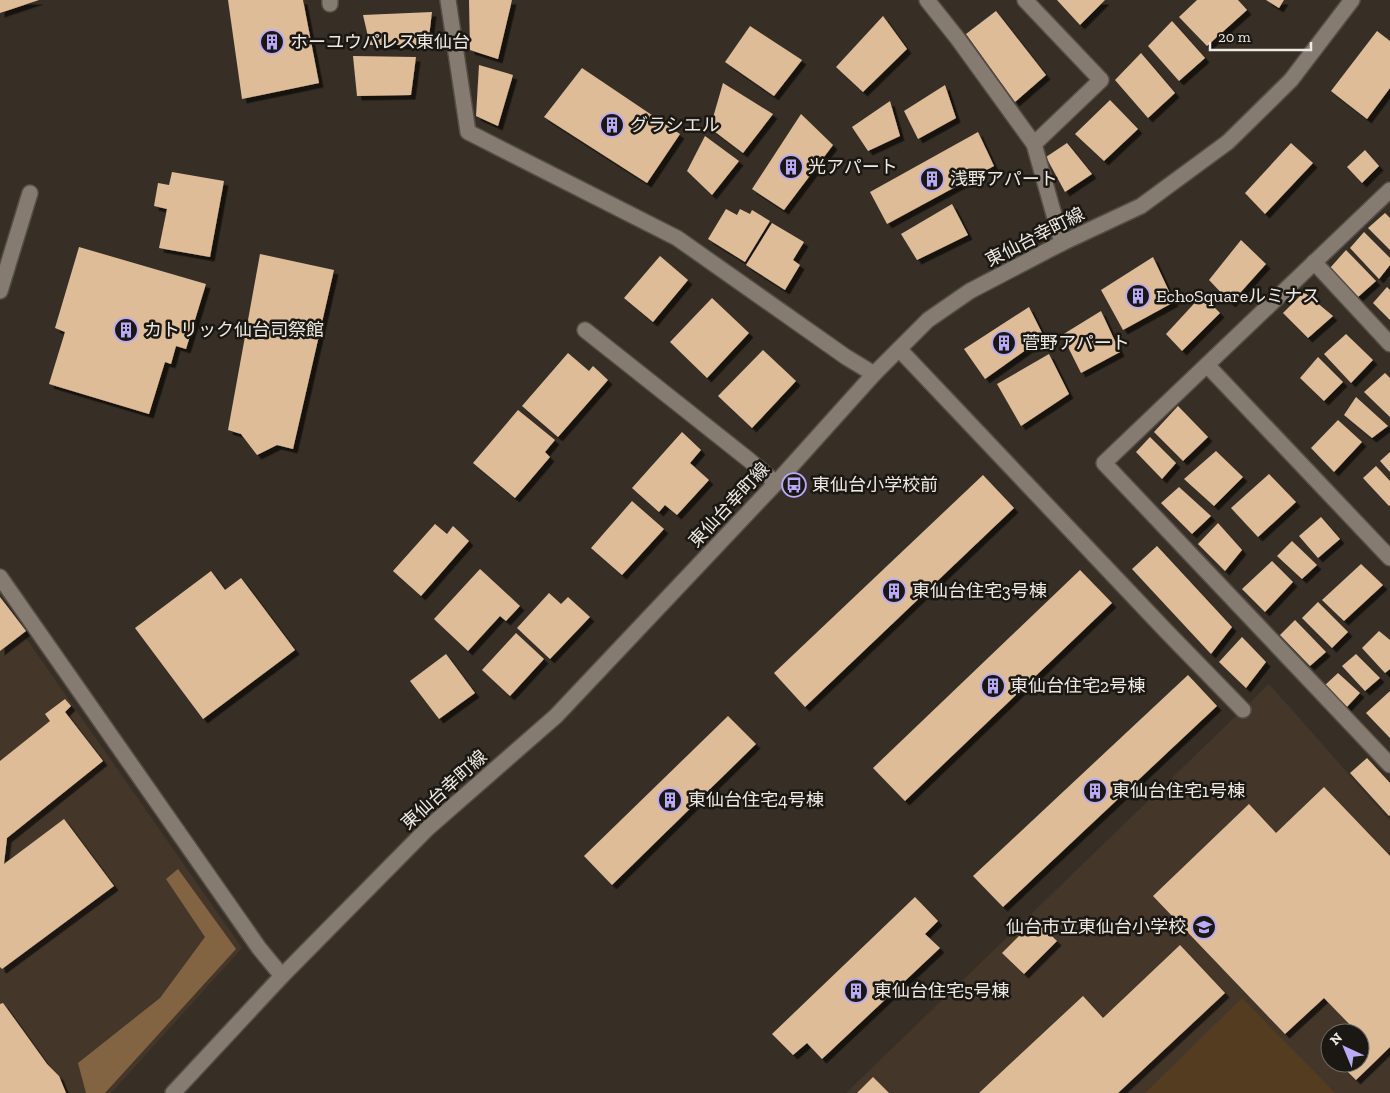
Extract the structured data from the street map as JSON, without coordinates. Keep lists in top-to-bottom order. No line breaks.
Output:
{"streets":{"street":["東仙台幸町線"]},"places":{"building":["ホーユウパレス東仙台","グラシエル","光アパート","浅野アパート","EchoSquareルミナス","カトリック仙台司祭館","菅野アパート","東仙台住宅3号棟","東仙台住宅2号棟","東仙台住宅1号棟","東仙台住宅4号棟","東仙台住宅5号棟"],"bus stop":["東仙台小学校前"],"school or university":["仙台市立東仙台小学校"]},"scale_bar":"20 m","north":"top left"}
